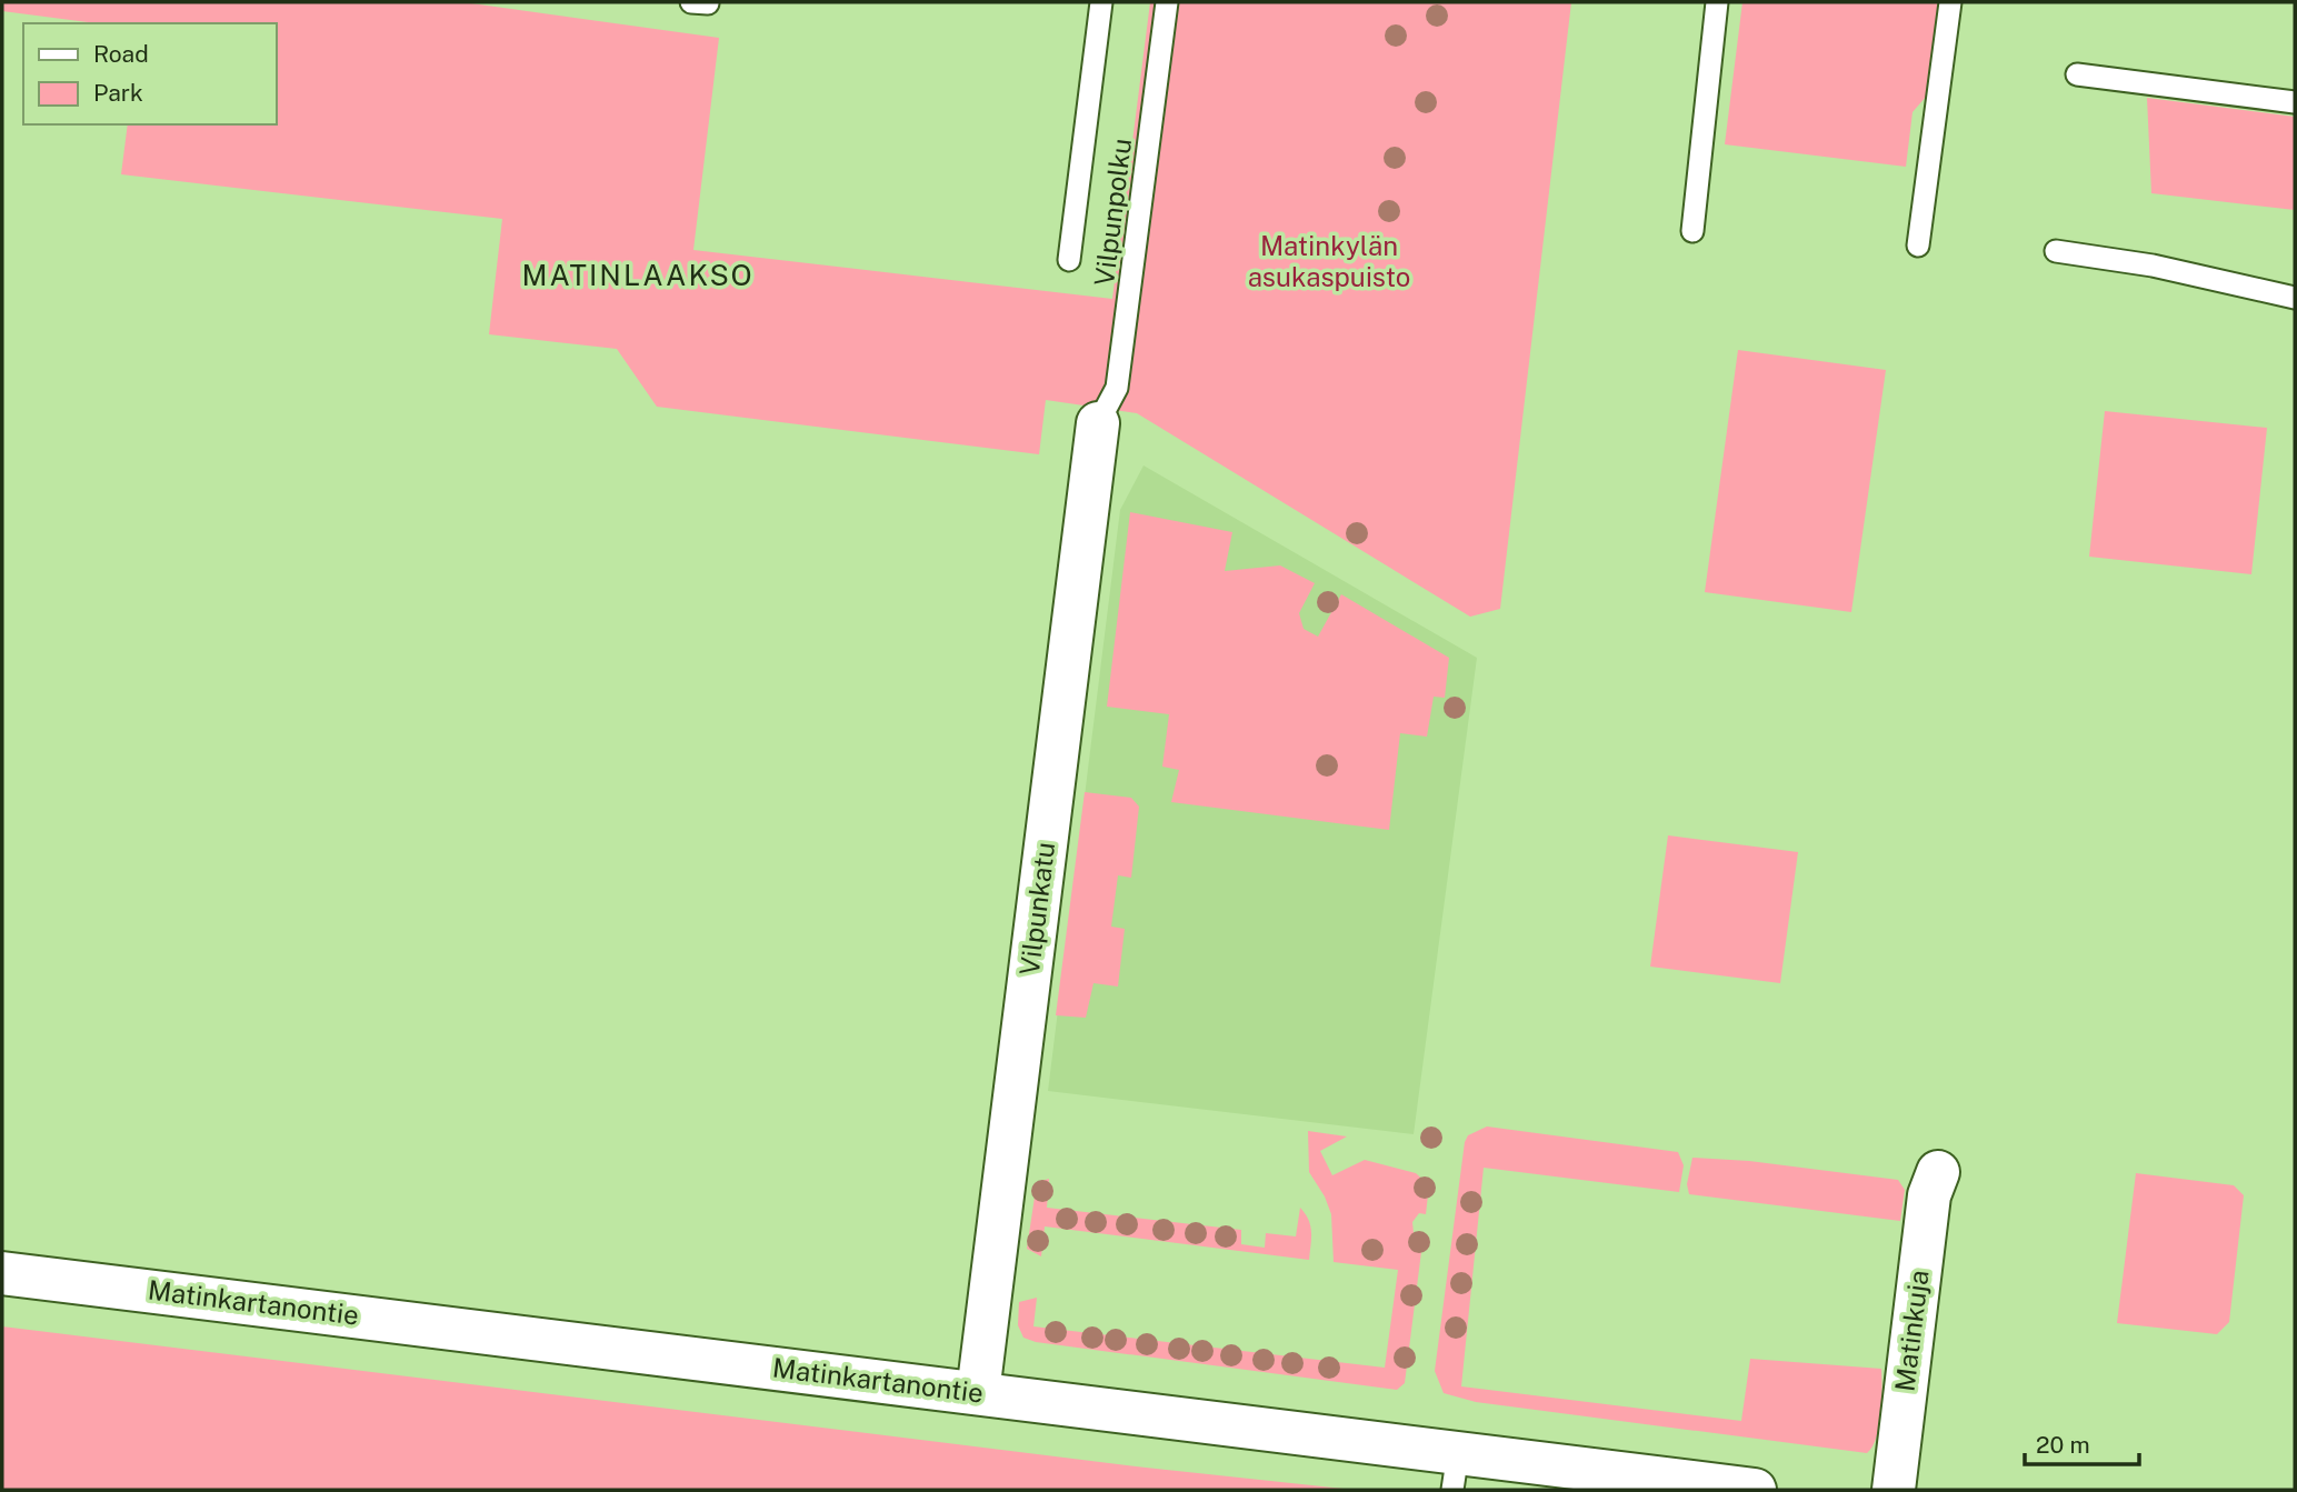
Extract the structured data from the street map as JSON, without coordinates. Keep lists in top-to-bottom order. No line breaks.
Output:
{"streets":{"street":["Vilpunkatu","Matinkartanontie","Matinkuja"],"lane":["Vilpunpolku"]},"crossings":[["Vilpunpolku","Vilpunkatu"],["Vilpunkatu","Matinkartanontie"]],"districts":["MATINLAAKSO"],"parks":["Matinkylän asukaspuisto"],"legend":["Road","Park"],"scale_bar":"20 m"}
